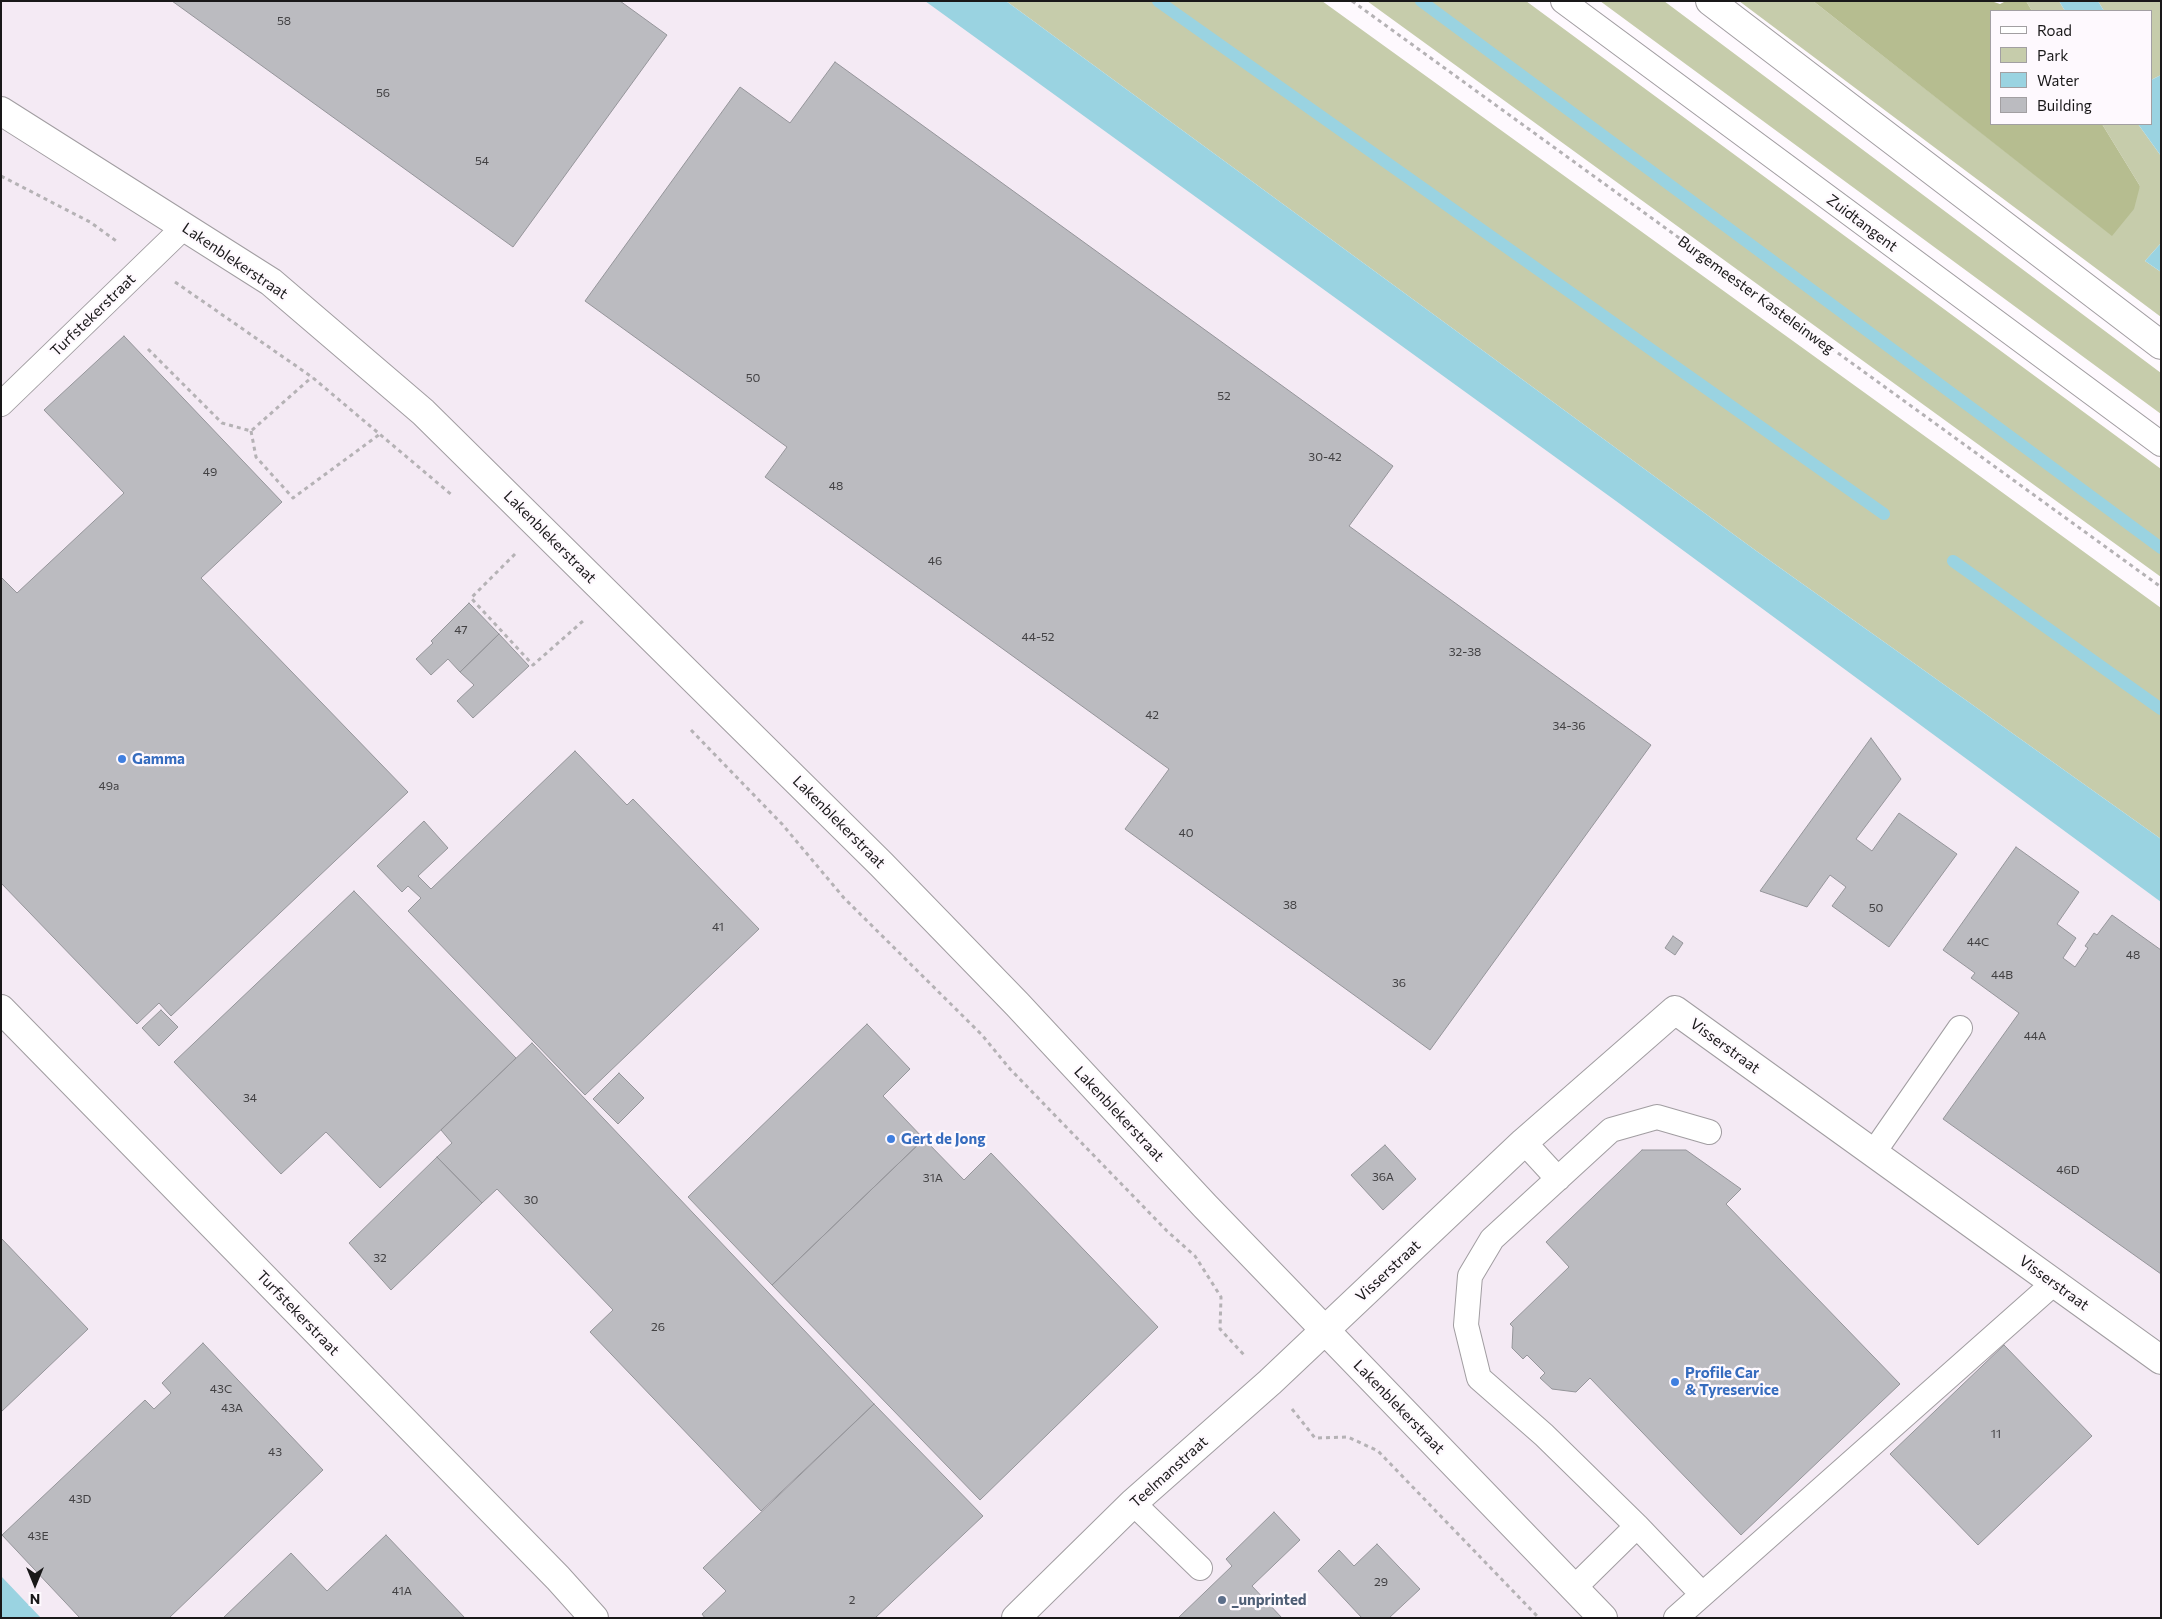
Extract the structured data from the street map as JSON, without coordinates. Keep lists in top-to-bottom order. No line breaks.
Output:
{"streets":{"street":["Lakenblekerstraat","Turfstekerstraat","Visserstraat","Teelmanstraat"],"lane":["Zuidtangent"],"path":["Burgemeester Kasteleinweg"]},"crossings":[["Lakenblekerstraat","Turfstekerstraat"],["Lakenblekerstraat","Visserstraat"],["Lakenblekerstraat","Teelmanstraat"],["Visserstraat","Teelmanstraat"]],"places":["Gamma","Gert de Jong","Profile Car & Tyreservice","_unprinted"],"house_numbers":["58","56","54","50","52","30-42","49","48","46","47","44-52","32-38","42","34-36","49a","40","38","50","41","44C","48","44B","36","44A","34","46D","36A","31A","30","32","26","43C","43A","11","43","43D","43E","29","41A","2"],"legend":["Road","Park","Water","Building"],"north":"bottom"}
